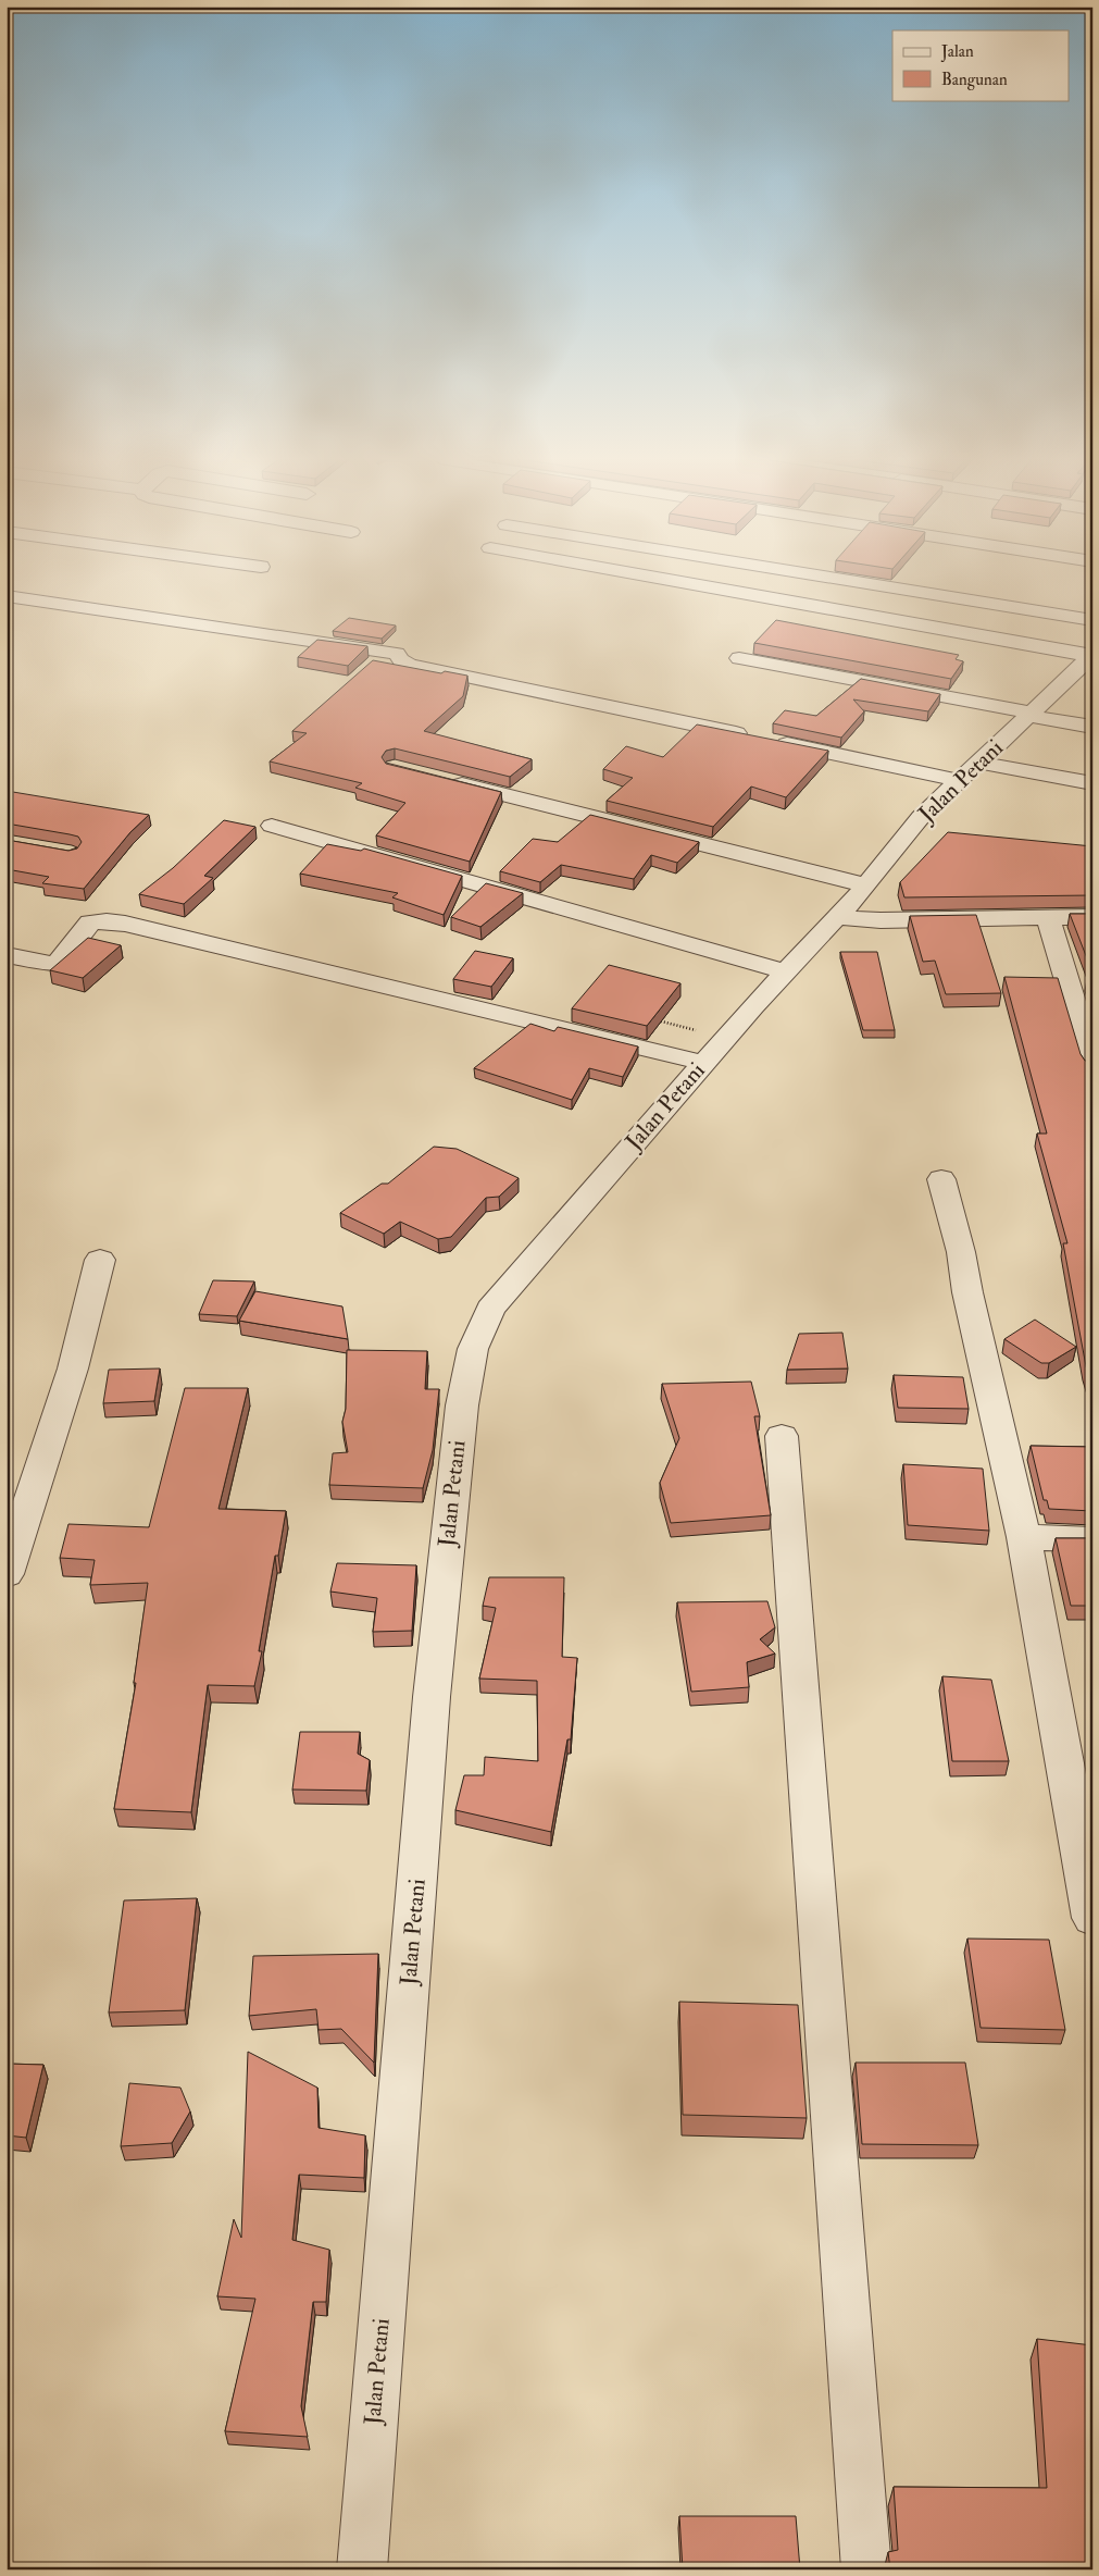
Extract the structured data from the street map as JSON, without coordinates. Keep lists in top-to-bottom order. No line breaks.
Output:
{"streets":{"street":["Jalan Petani"]},"legend":["Jalan","Bangunan"]}
